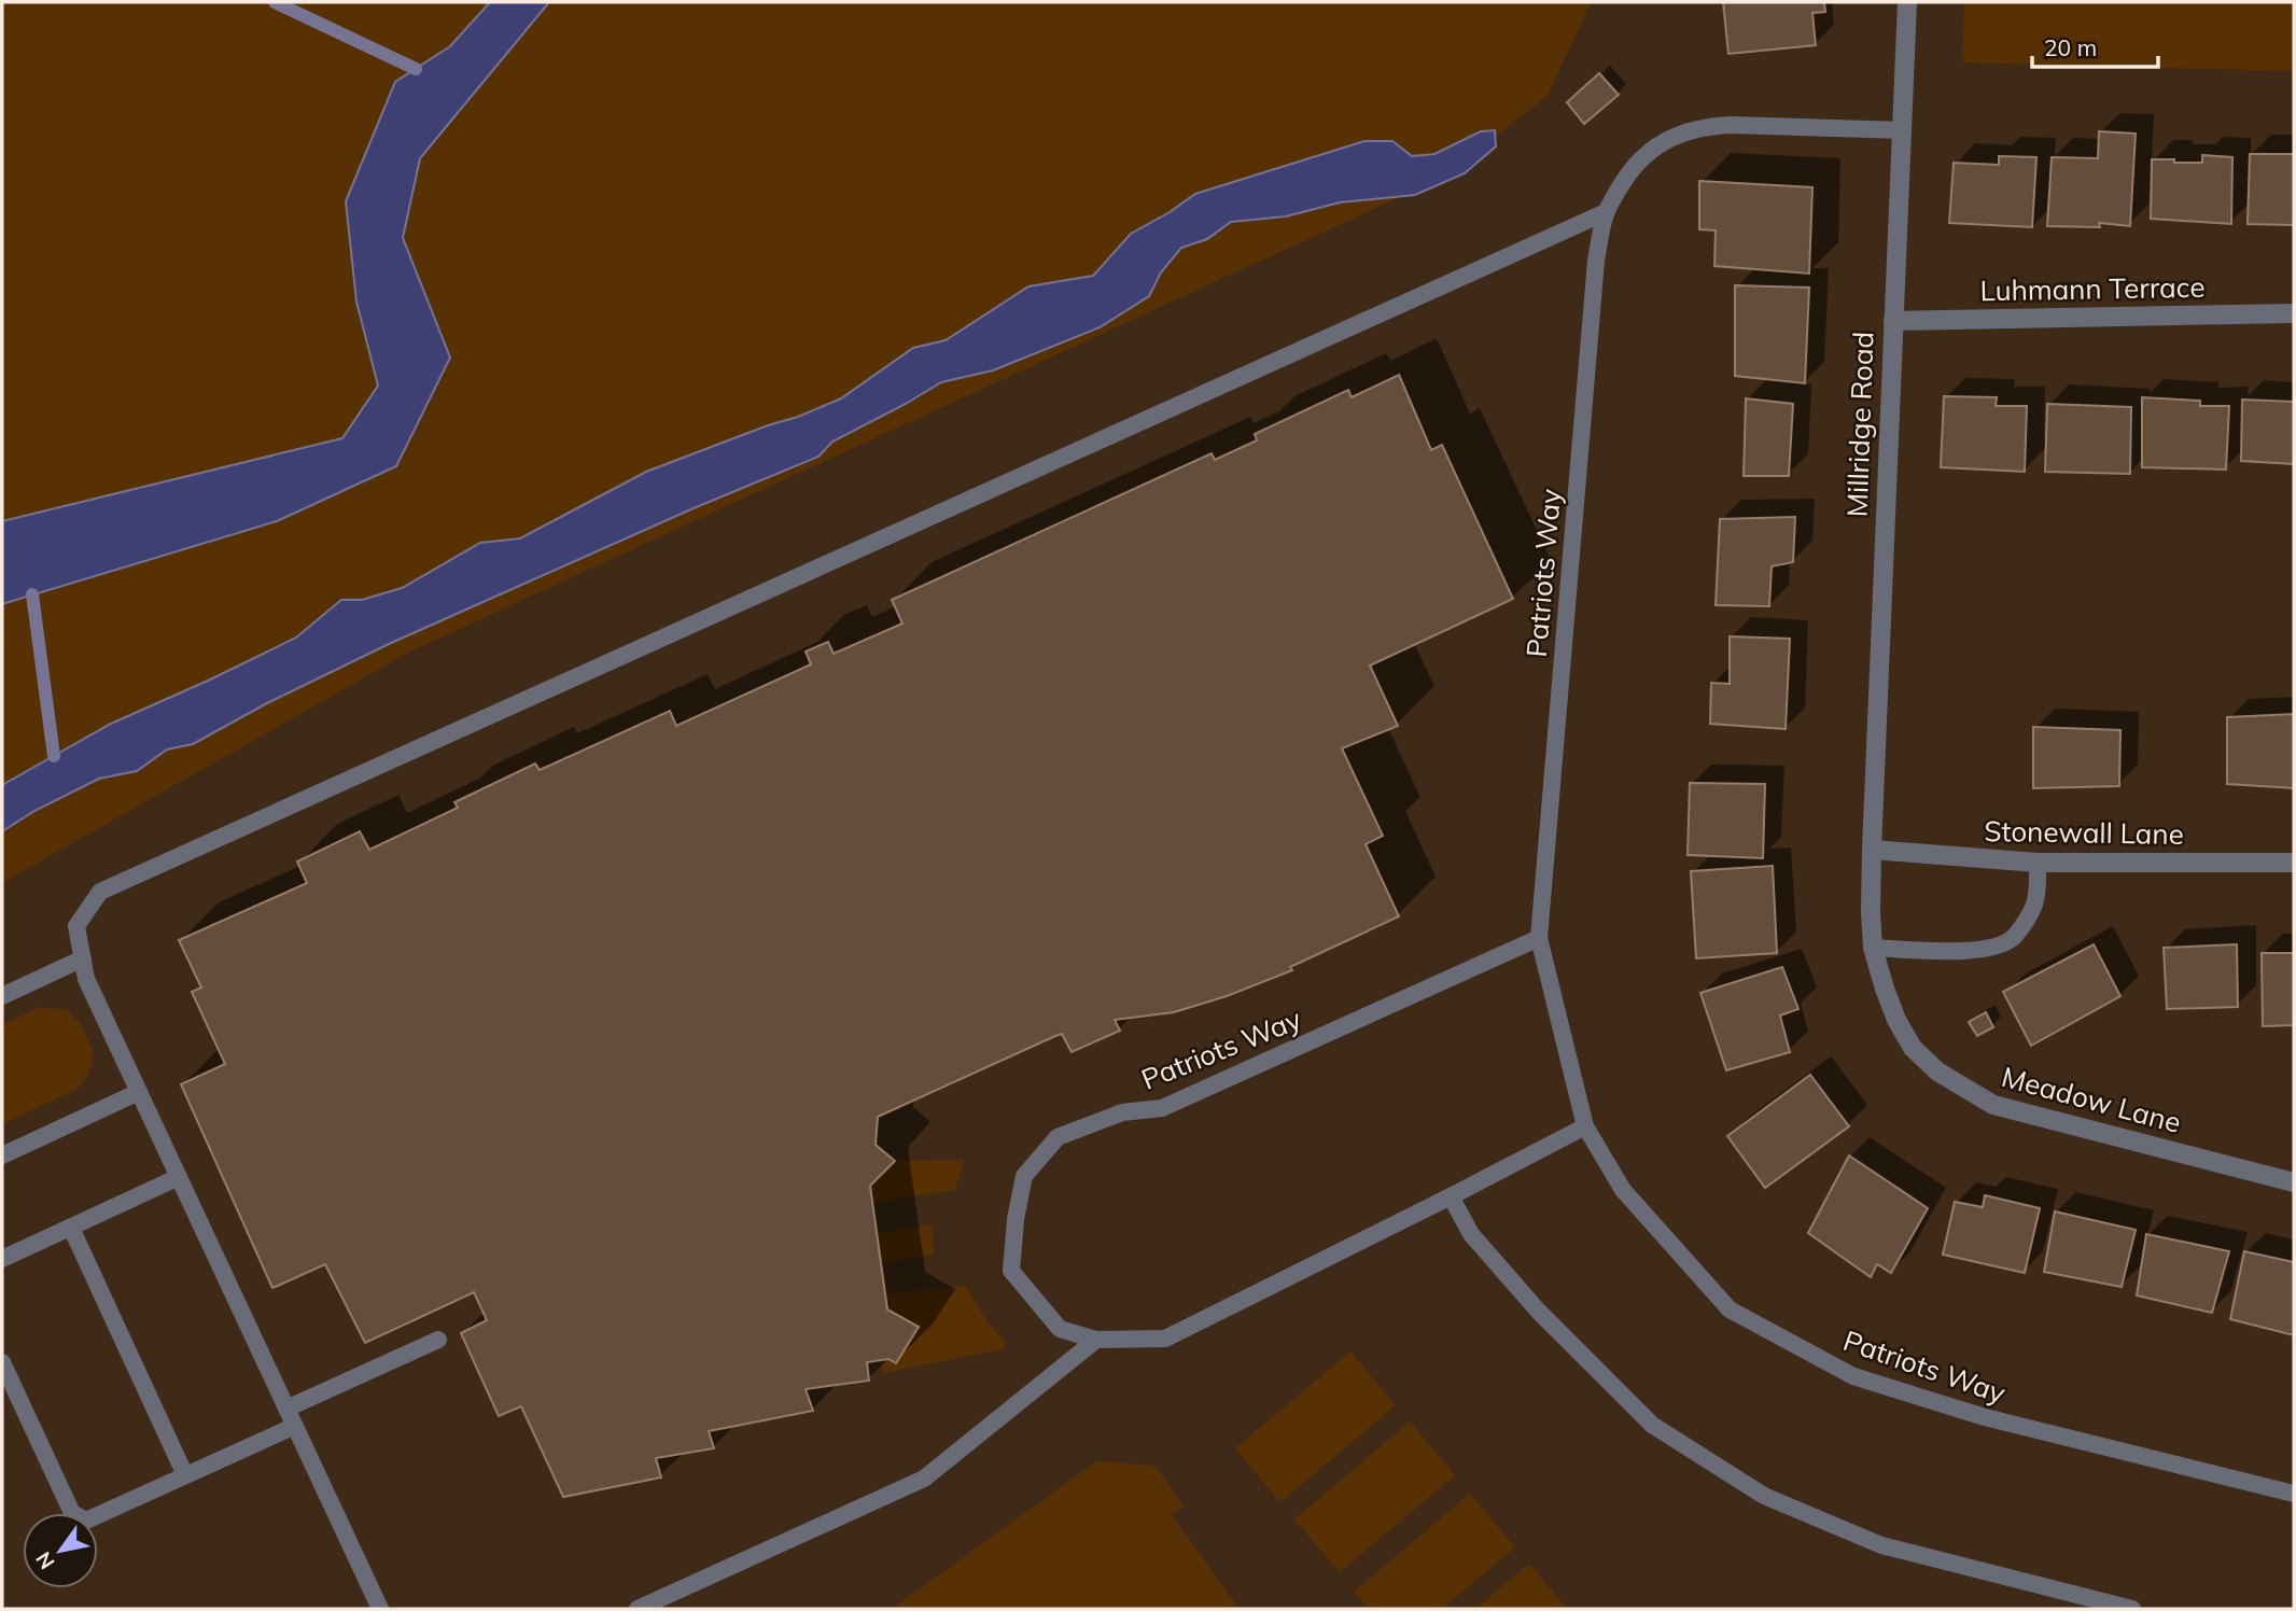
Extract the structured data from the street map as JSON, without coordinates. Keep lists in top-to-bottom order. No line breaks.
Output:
{"streets":{"street":["Luhmann Terrace","Millridge Road","Stonewall Lane","Meadow Lane"],"lane":["Patriots Way"]},"crossings":[["Luhmann Terrace","Millridge Road"],["Millridge Road","Patriots Way"],["Millridge Road","Stonewall Lane"],["Millridge Road","Meadow Lane"],["Stonewall Lane","Meadow Lane"]],"scale_bar":"20 m","north":"bottom left"}
